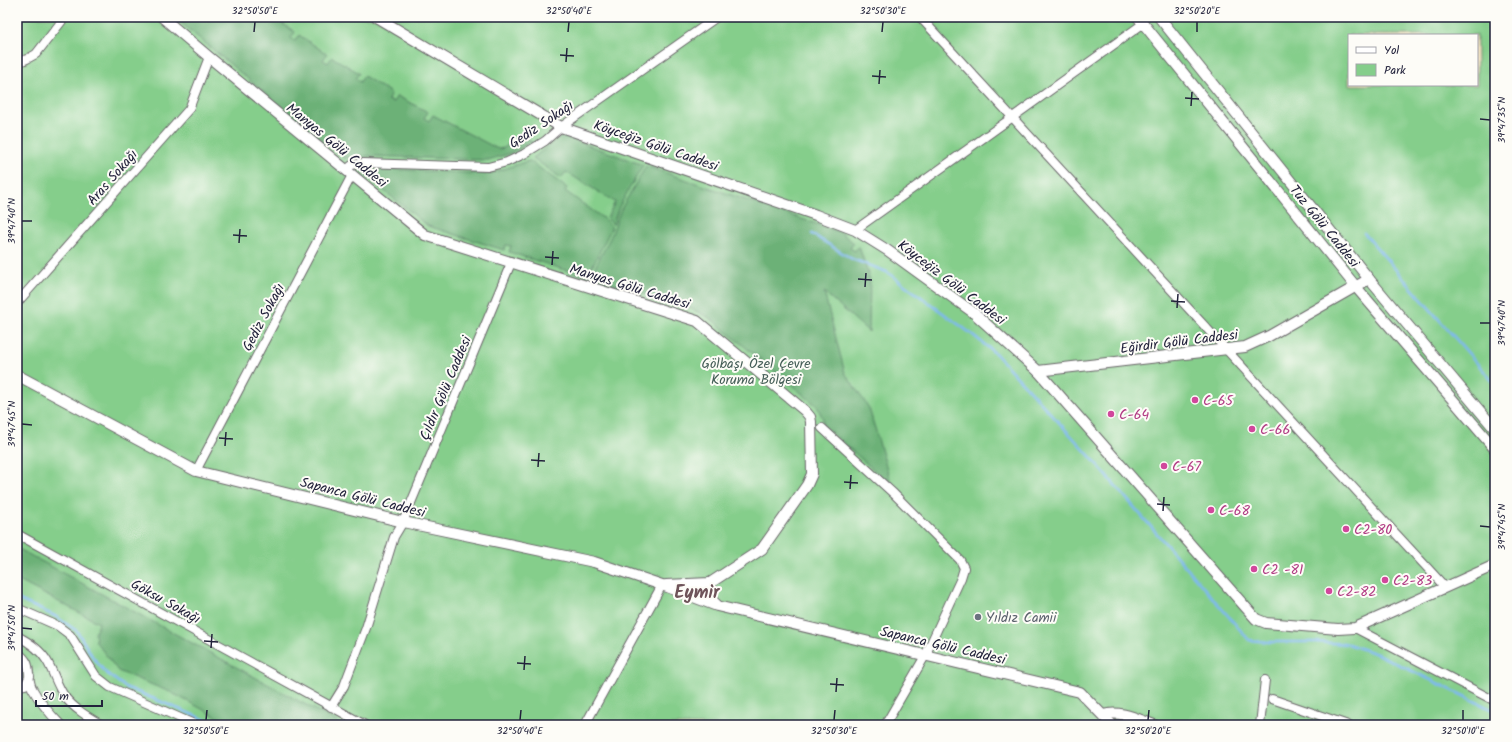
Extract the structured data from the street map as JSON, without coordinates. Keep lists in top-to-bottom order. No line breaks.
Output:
{"streets":{"street":["Gediz Sokağı","Manyas Gölü Caddesi","Köyceğiz Gölü Caddesi","Aras Sokağı","Tuz Gölü Caddesi","Eğirdir Gölü Caddesi","Çıldır Gölü Caddesi","Sapanca Gölü Caddesi","Göksu Sokağı"]},"crossings":[["Gediz Sokağı","Manyas Gölü Caddesi"],["Gediz Sokağı","Köyceğiz Gölü Caddesi"],["Gediz Sokağı","Sapanca Gölü Caddesi"],["Manyas Gölü Caddesi","Aras Sokağı"],["Manyas Gölü Caddesi","Çıldır Gölü Caddesi"],["Köyceğiz Gölü Caddesi","Eğirdir Gölü Caddesi"],["Tuz Gölü Caddesi","Eğirdir Gölü Caddesi"],["Çıldır Gölü Caddesi","Sapanca Gölü Caddesi"],["Çıldır Gölü Caddesi","Göksu Sokağı"]],"districts":["Eymir"],"parks":["Gölbaşı Özel Çevre Koruma Bölgesi"],"places":["C-65","C-64","C-66","C-67","C-68","C2-80","C2 -81","C2-83","C2-82","Yıldız Camii"],"legend":["Yol","Park"],"scale_bar":"50 m","coordinates":["32°50'50\"E","32°50'40\"E","32°50'30\"E","32°50'20\"E","39°47'35\"N","39°47'40\"N","39°47'45\"N","39°47'50\"N","32°50'10\"E"]}
